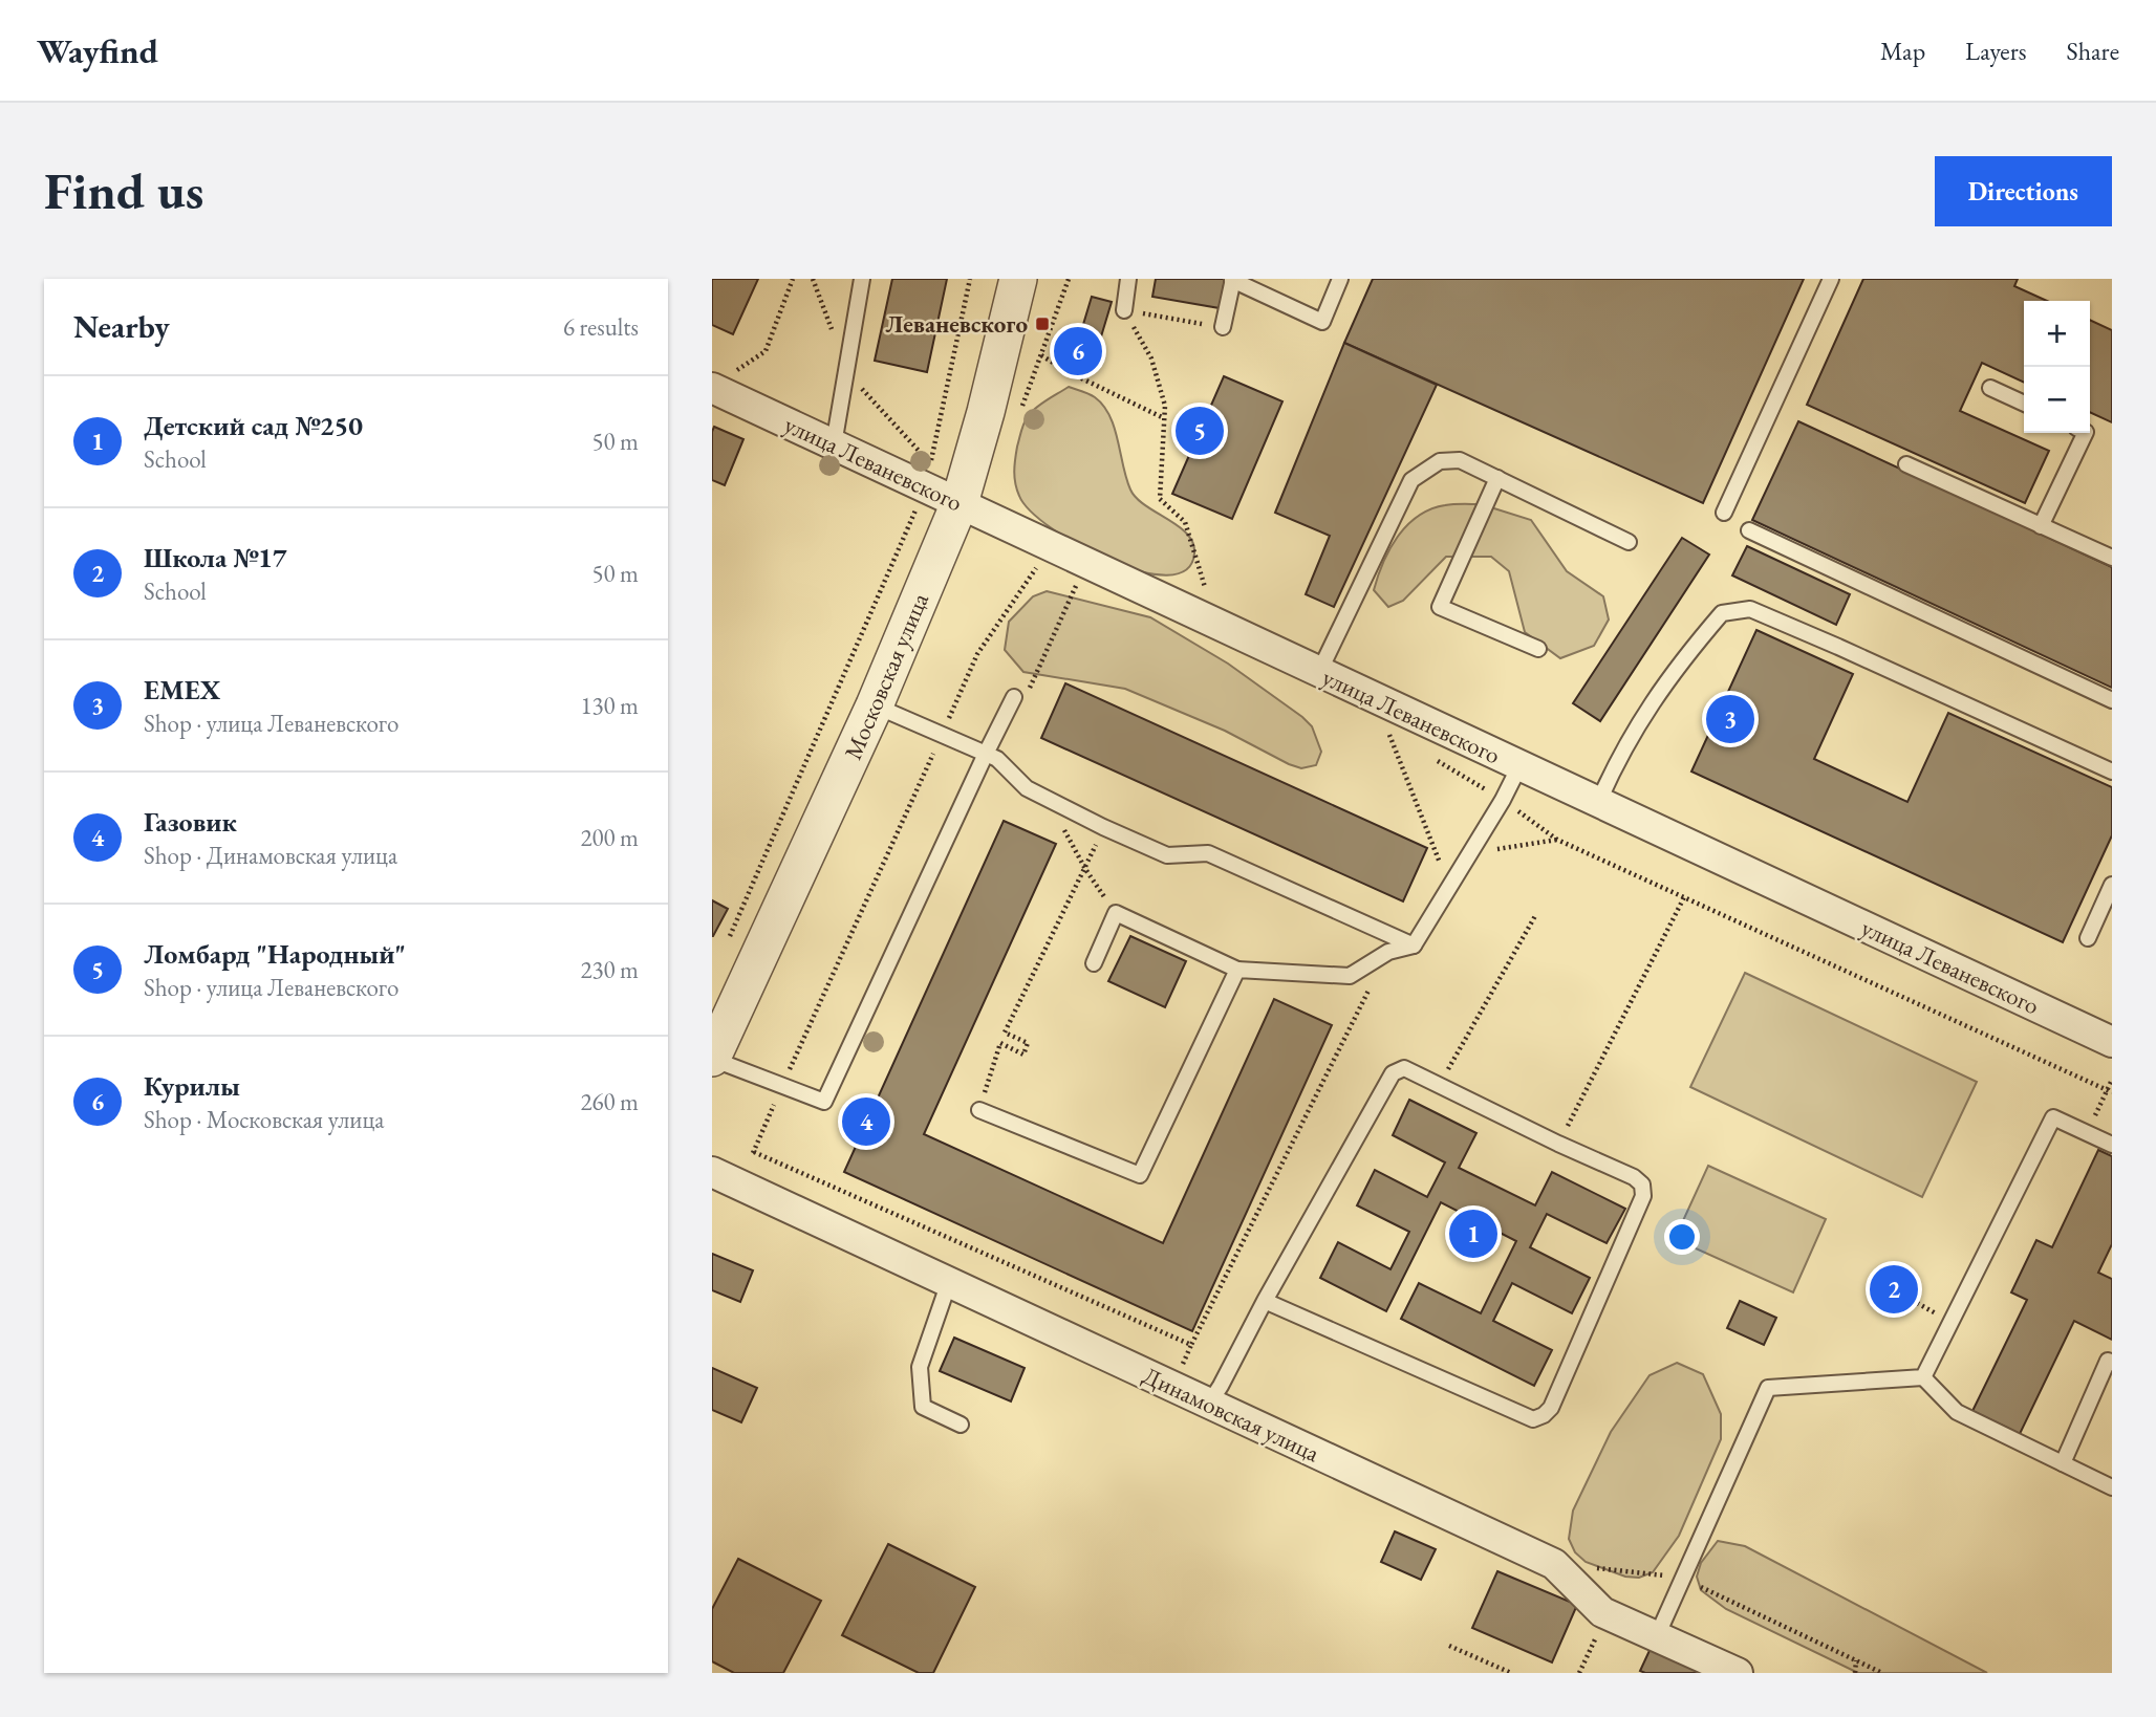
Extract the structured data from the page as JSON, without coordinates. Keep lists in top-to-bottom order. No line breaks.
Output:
{"streets":{"street":["улица Леваневского","Московская улица","Динамовская улица"]},"crossings":[["улица Леваневского","Московская улица"]],"places":{"transit":["Леваневского"]},"page":{"header":"Wayfind","nav":["Map","Layers","Share"],"buttons":"Directions","title":"Find us","heading":["Nearby","6 results"],"map_buttons":["+","−"],"pins":["6","5","3","4","1","2"],"list":[{"mark":"1","name":"Детский сад №250","note":"School","value":"50 m"},{"mark":"2","name":"Школа №17","note":"School","value":"50 m"},{"mark":"3","name":"EMEX","note":"Shop · улица Леваневского","value":"130 m"},{"mark":"4","name":"Газовик","note":"Shop · Динамовская улица","value":"200 m"},{"mark":"5","name":"Ломбард \"Народный\"","note":"Shop · улица Леваневского","value":"230 m"},{"mark":"6","name":"Курилы","note":"Shop · Московская улица","value":"260 m"}]}}
